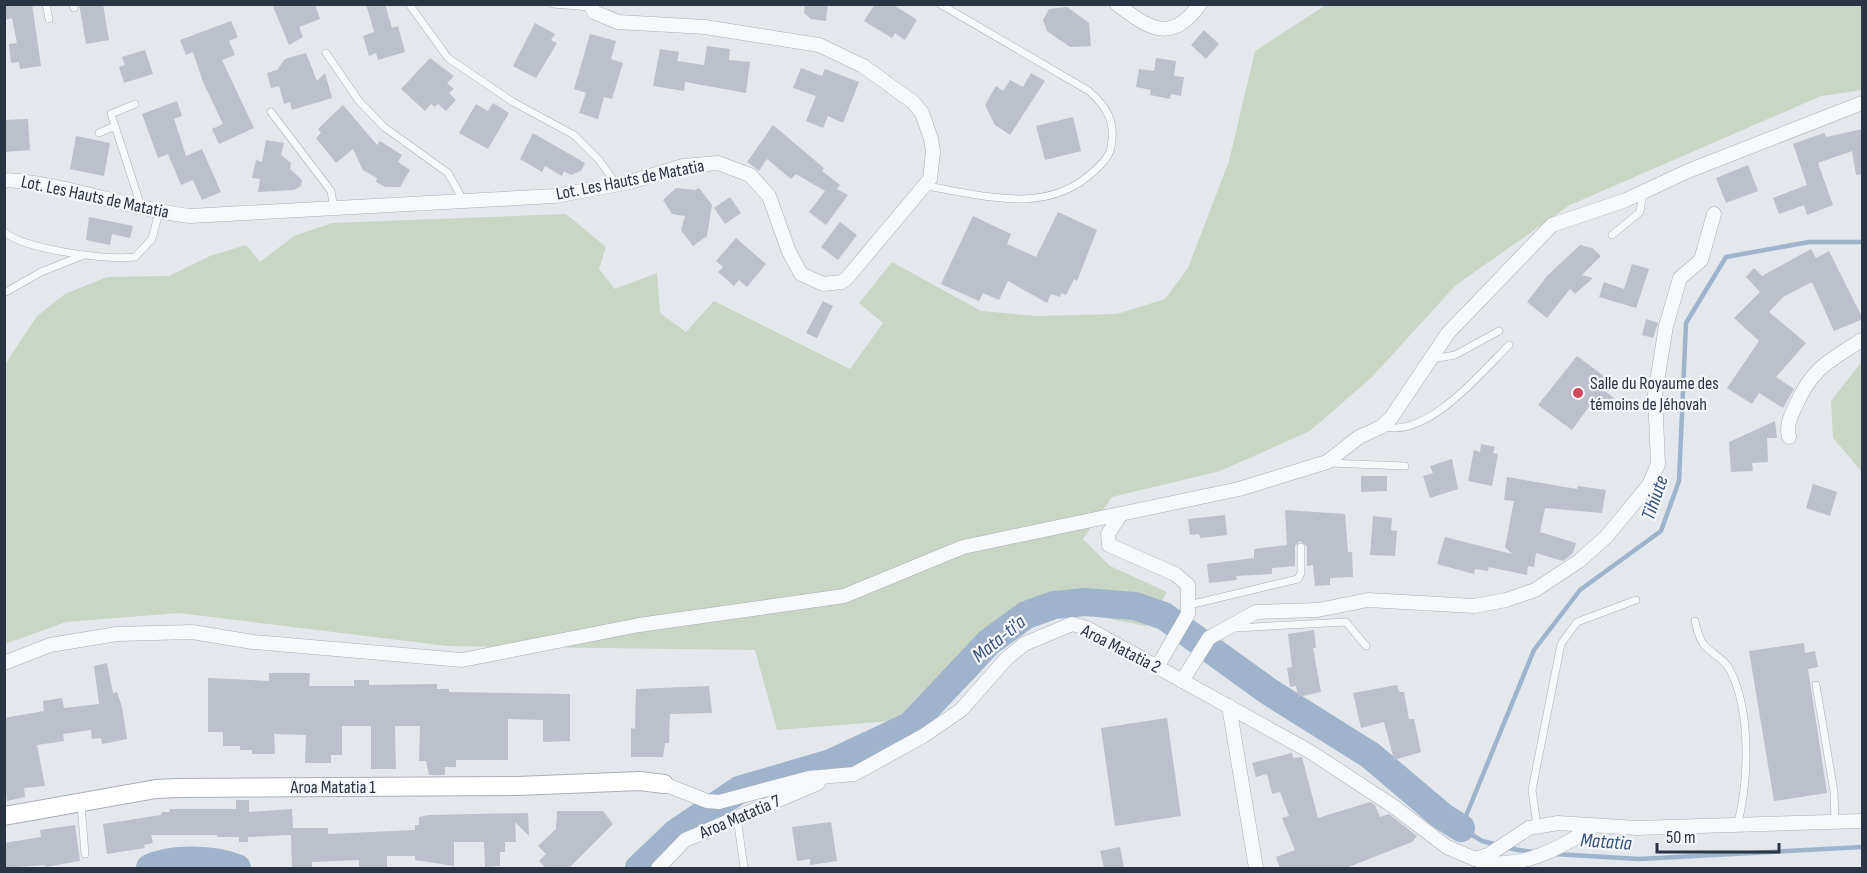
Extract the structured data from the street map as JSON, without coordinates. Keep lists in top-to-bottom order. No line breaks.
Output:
{"streets":{"main road":["Aroa Matatia 1"],"street":["Lot. Les Hauts de Matatia","Aroa Matatia 2","Aroa Matatia 7"]},"crossings":[["Aroa Matatia 2","Aroa Matatia 1"],["Aroa Matatia 2","Aroa Matatia 7"]],"water":["Tihiute","Mata-ti'a","Matatia"],"places":["Salle du Royaume des témoins de Jéhovah"],"scale_bar":"50 m"}
